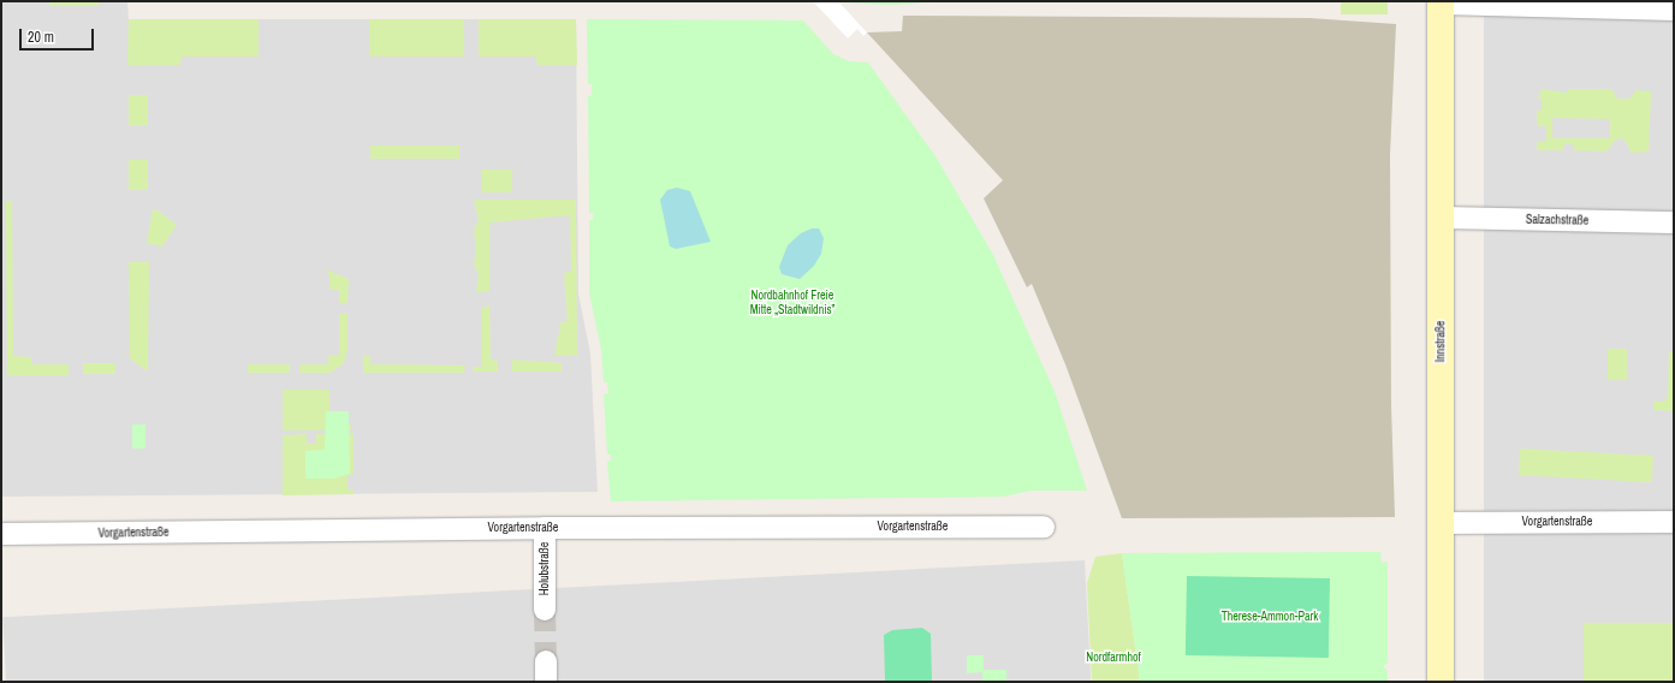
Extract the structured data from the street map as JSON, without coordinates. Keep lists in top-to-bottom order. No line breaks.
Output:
{"streets":{"main road":["Innstraße"],"street":["Salzachstraße","Vorgartenstraße","Holubstraße"]},"crossings":[["Salzachstraße","Innstraße"],["Innstraße","Vorgartenstraße"],["Vorgartenstraße","Holubstraße"]],"parks":["Nordbahnhof Freie Mitte „Stadtwildnis”","Therese-Ammon-Park","Nordfarmhof"],"scale_bar":"20 m"}
